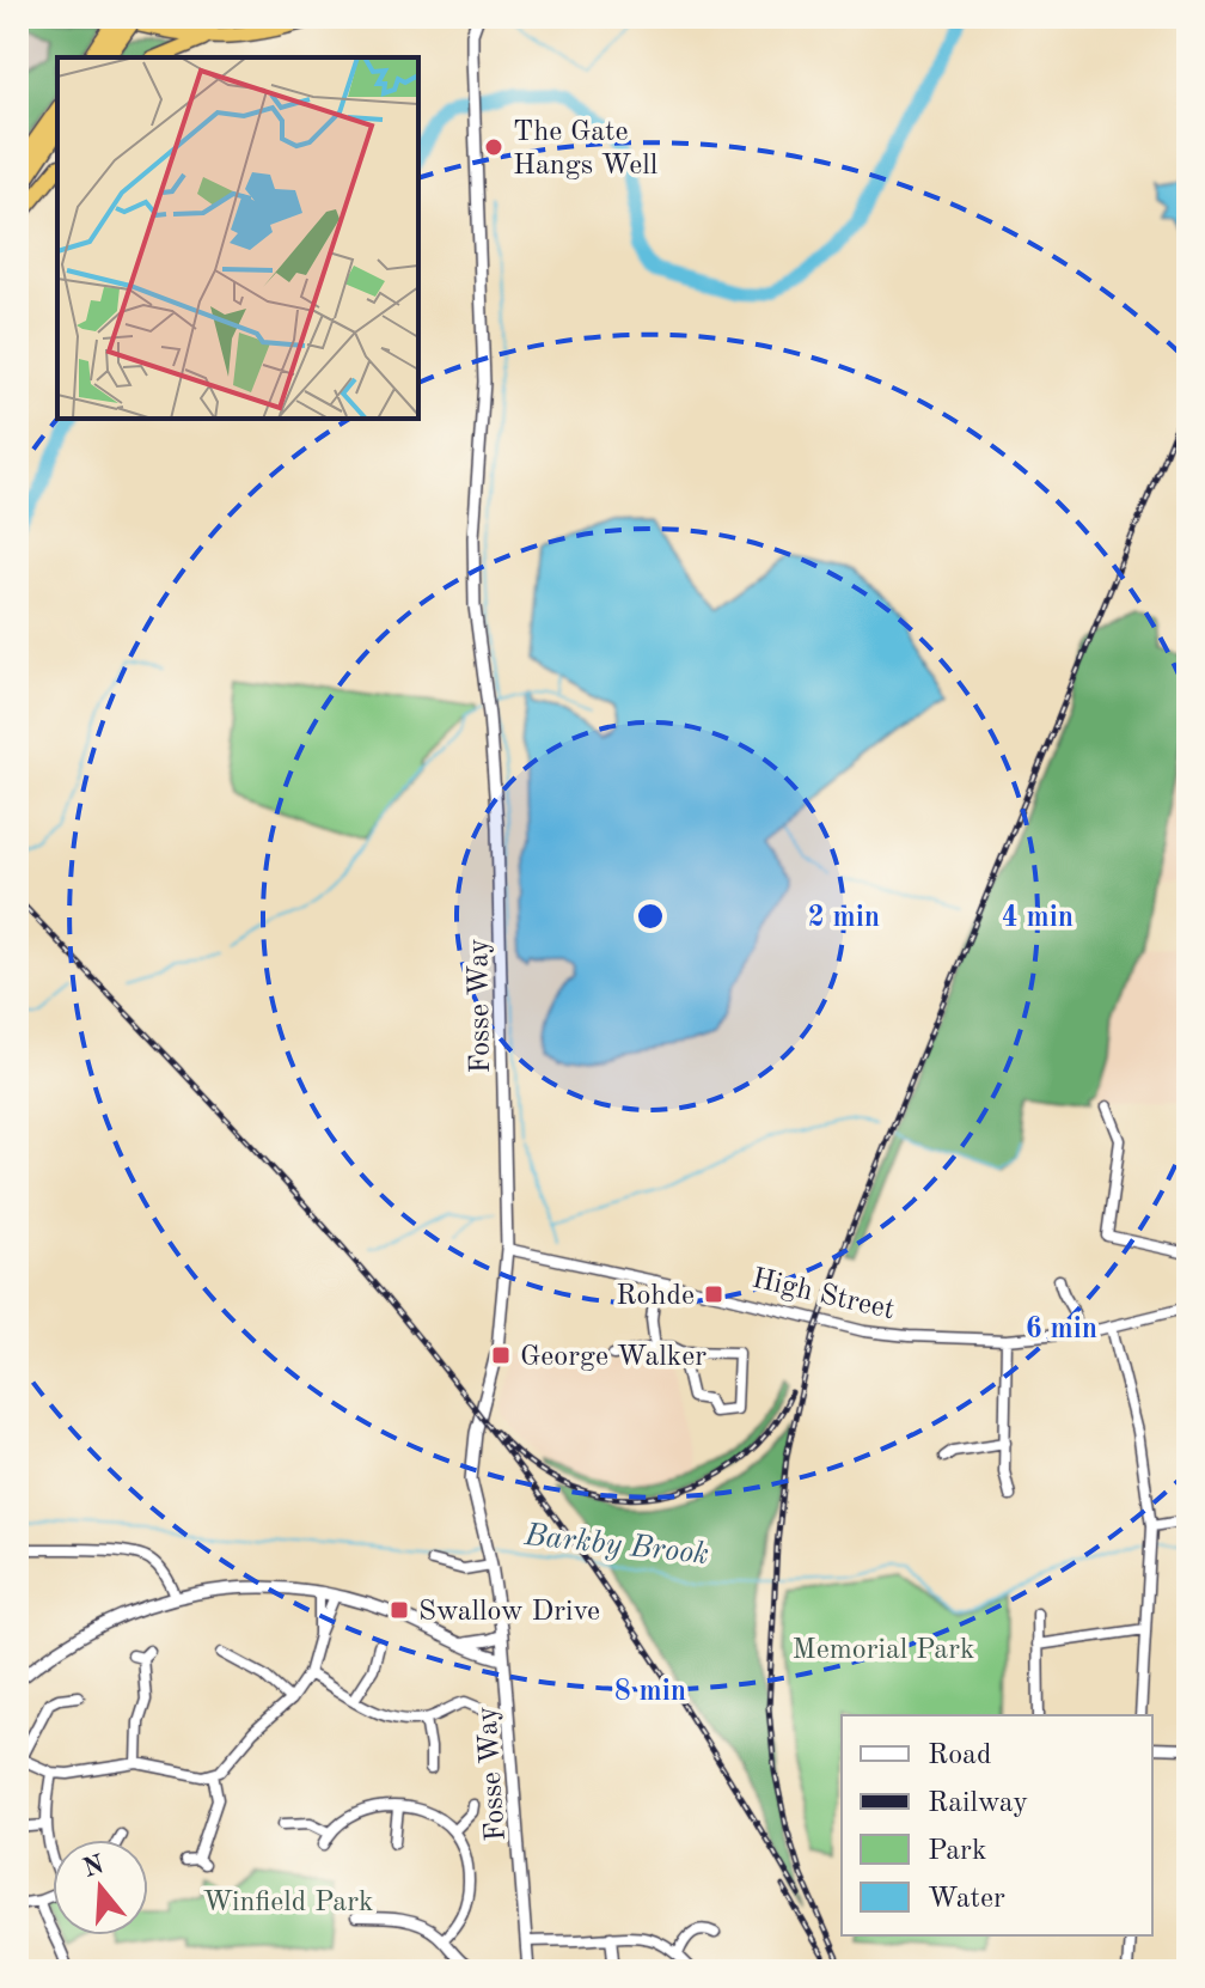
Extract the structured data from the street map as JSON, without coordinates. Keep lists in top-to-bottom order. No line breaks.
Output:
{"streets":{"street":["Fosse Way","High Street"]},"crossings":[["Fosse Way","High Street"]],"water":["Barkby Brook"],"parks":["Memorial Park","Winfield Park"],"places":{"other":["The Gate Hangs Well"],"transit":["Rohde","George Walker","Swallow Drive"]},"legend":["Road","Railway","Park","Water"],"north":"top","rings":["2 min","4 min","6 min","8 min"]}
